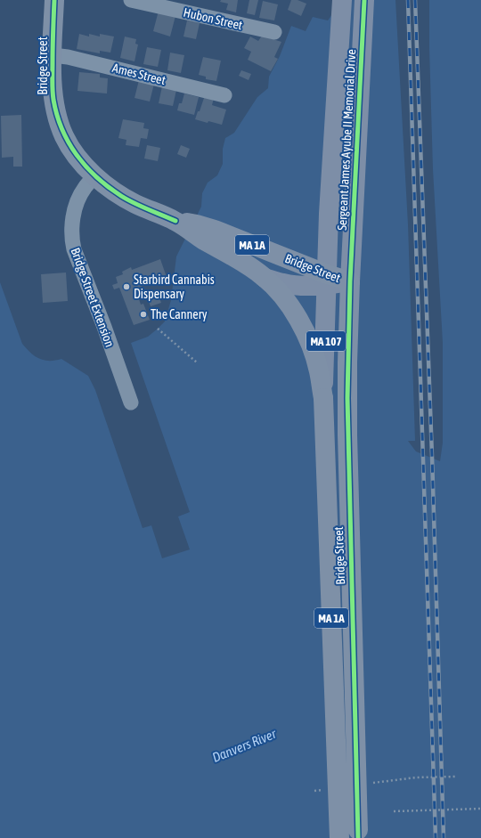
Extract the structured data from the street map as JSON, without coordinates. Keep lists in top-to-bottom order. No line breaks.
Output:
{"streets":{"highway":["Bridge Street","MA 1A"],"main road":["Sergeant James Ayube II Memorial Drive","MA 107"],"street":["Hubon Street","Ames Street","Bridge Street Extension"]},"crossings":[["Bridge Street","Ames Street"],["Bridge Street","Sergeant James Ayube II Memorial Drive"],["Bridge Street","Bridge Street Extension"]],"water":["Danvers River"],"places":["Starbird Cannabis Dispensary","The Cannery"]}
